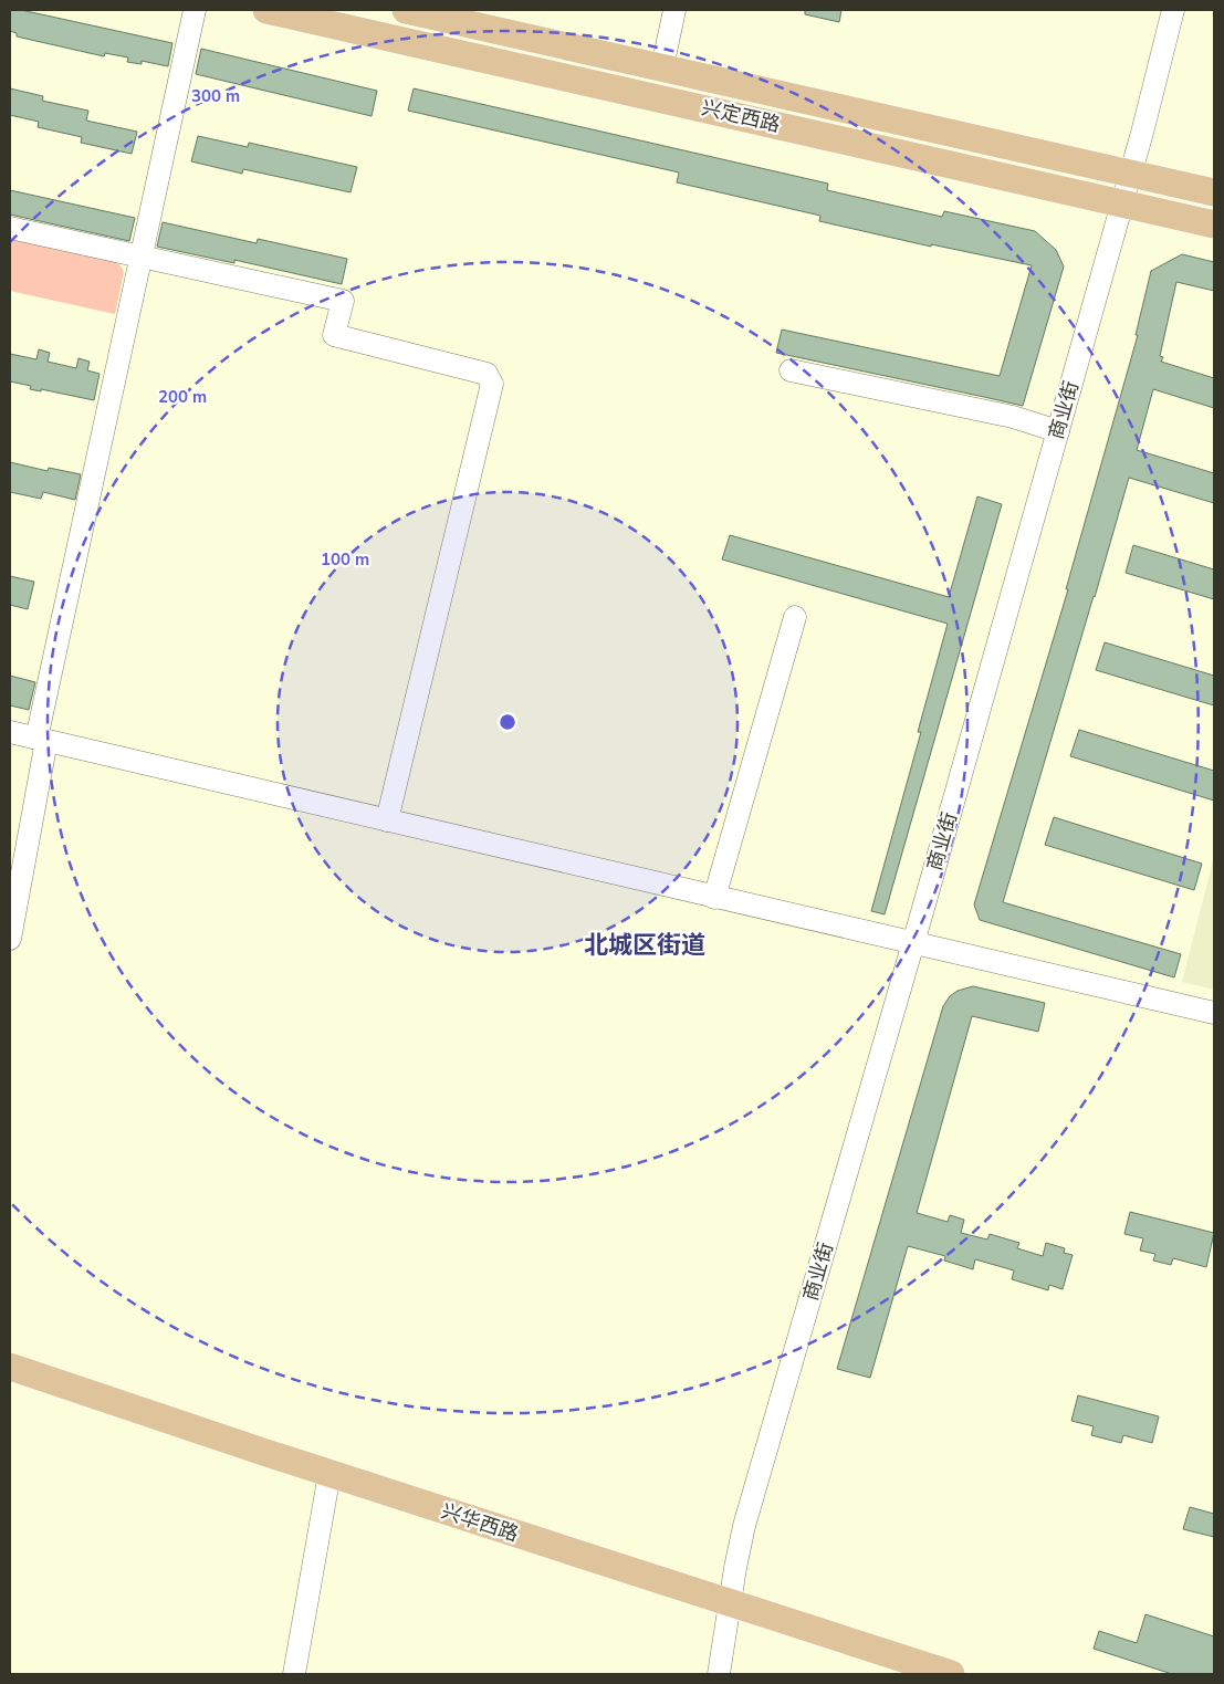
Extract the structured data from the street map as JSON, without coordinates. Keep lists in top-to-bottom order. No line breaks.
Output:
{"streets":{"main road":["兴定西路","兴华西路"],"street":["商业街"]},"crossings":[["兴定西路","商业街"],["商业街","兴华西路"]],"districts":["北城区街道"],"rings":["300 m","200 m","100 m"]}
